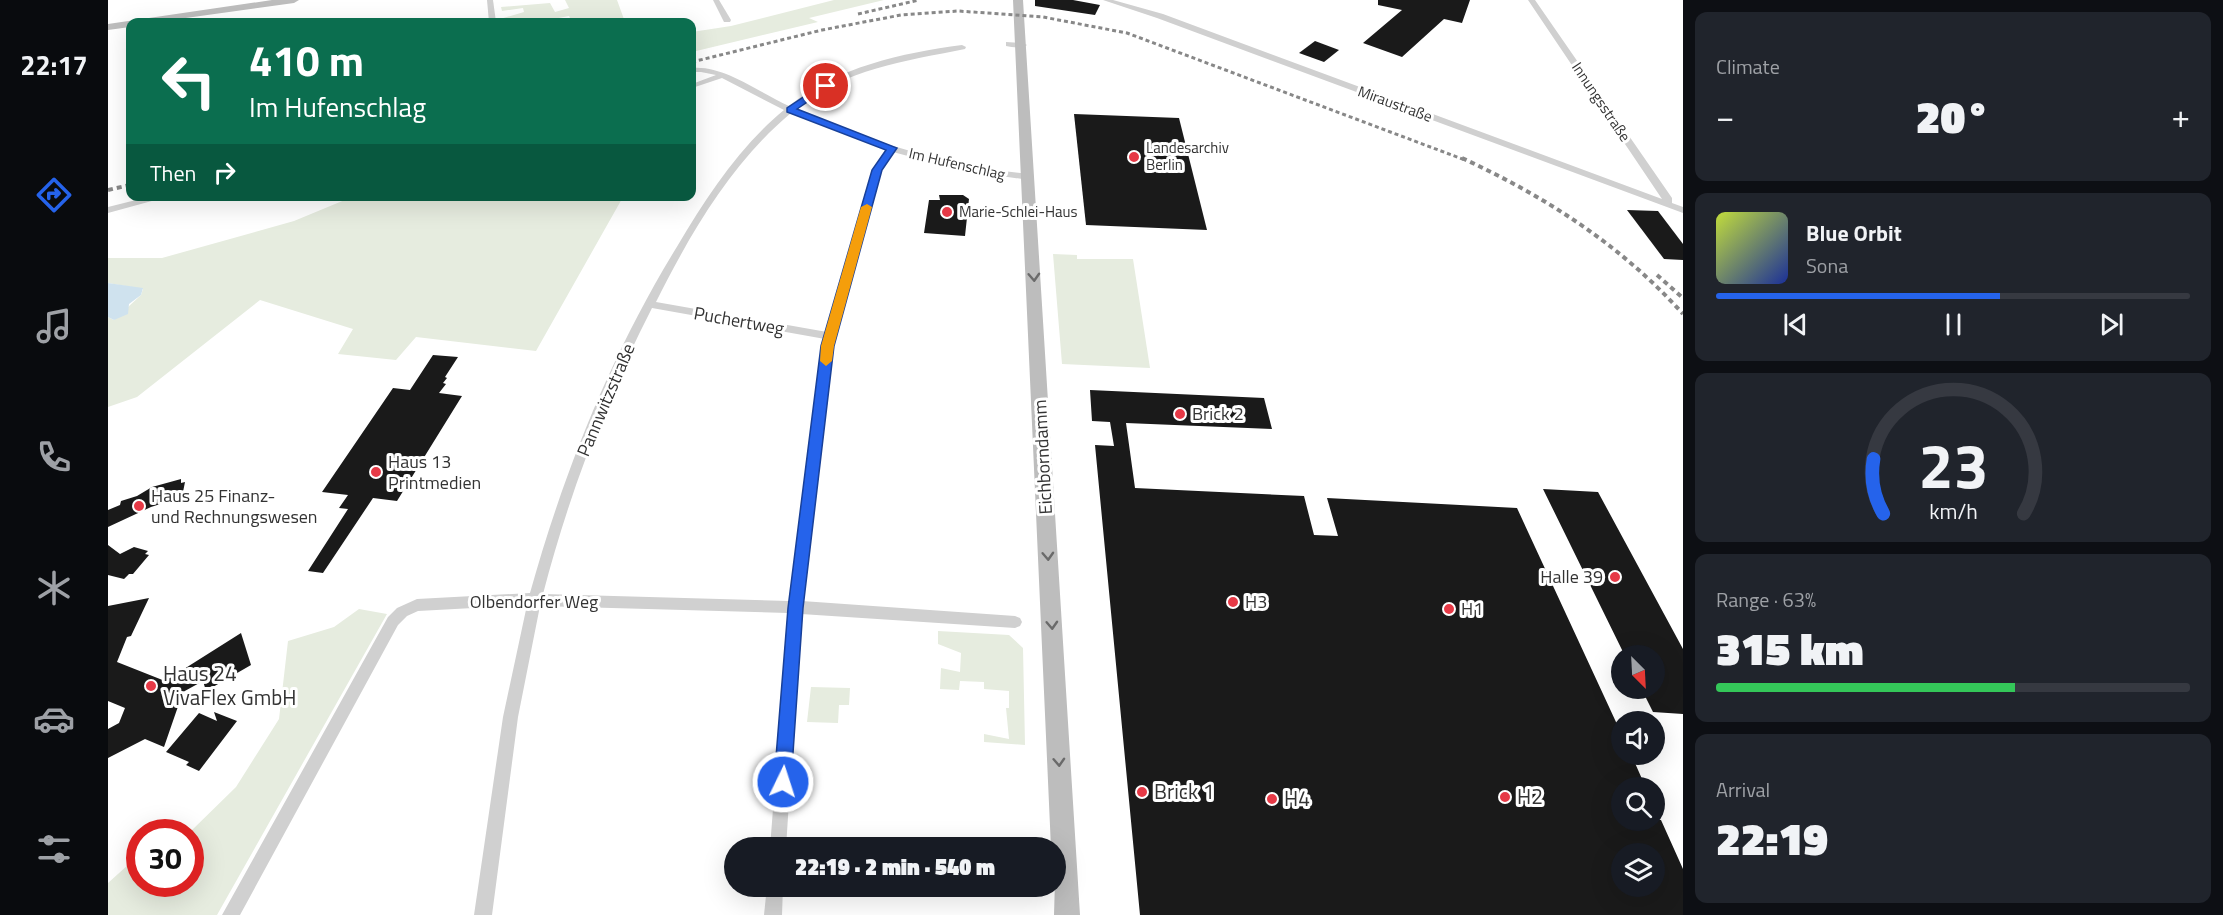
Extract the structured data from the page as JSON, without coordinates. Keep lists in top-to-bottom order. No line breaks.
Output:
{"streets":{"main road":["Eichborndamm"],"street":["Innungsstraße","Miraustraße","Im Hufenschlag","Puchertweg","Pannwitzstraße","Olbendorfer Weg"]},"crossings":[["Innungsstraße","Miraustraße"],["Im Hufenschlag","Pannwitzstraße"],["Im Hufenschlag","Eichborndamm"],["Puchertweg","Pannwitzstraße"],["Pannwitzstraße","Olbendorfer Weg"]],"one_way":["Eichborndamm"],"places":["Landesarchiv Berlin","Marie-Schlei-Haus","Brick 2","Haus 13 Printmedien","Haus 25 Finanz- und Rechnungswesen","Halle 39","H3","H1","Haus 24 VivaFlex GmbH","Brick 1","H2","H4"],"north":"bottom right","page":{"tabs":"22:17","tile":["Climate",["Range · 63%","315 km"],["Arrival","22:19"]],"turn":["410 m","Im Hufenschlag"],"heat":["−","20°","+"],"then":"Then","song":["Blue Orbit","Sona"],"limit":"30","trip":"22:19 · 2 min · 540 m","gauge":["23","km/h"]}}
